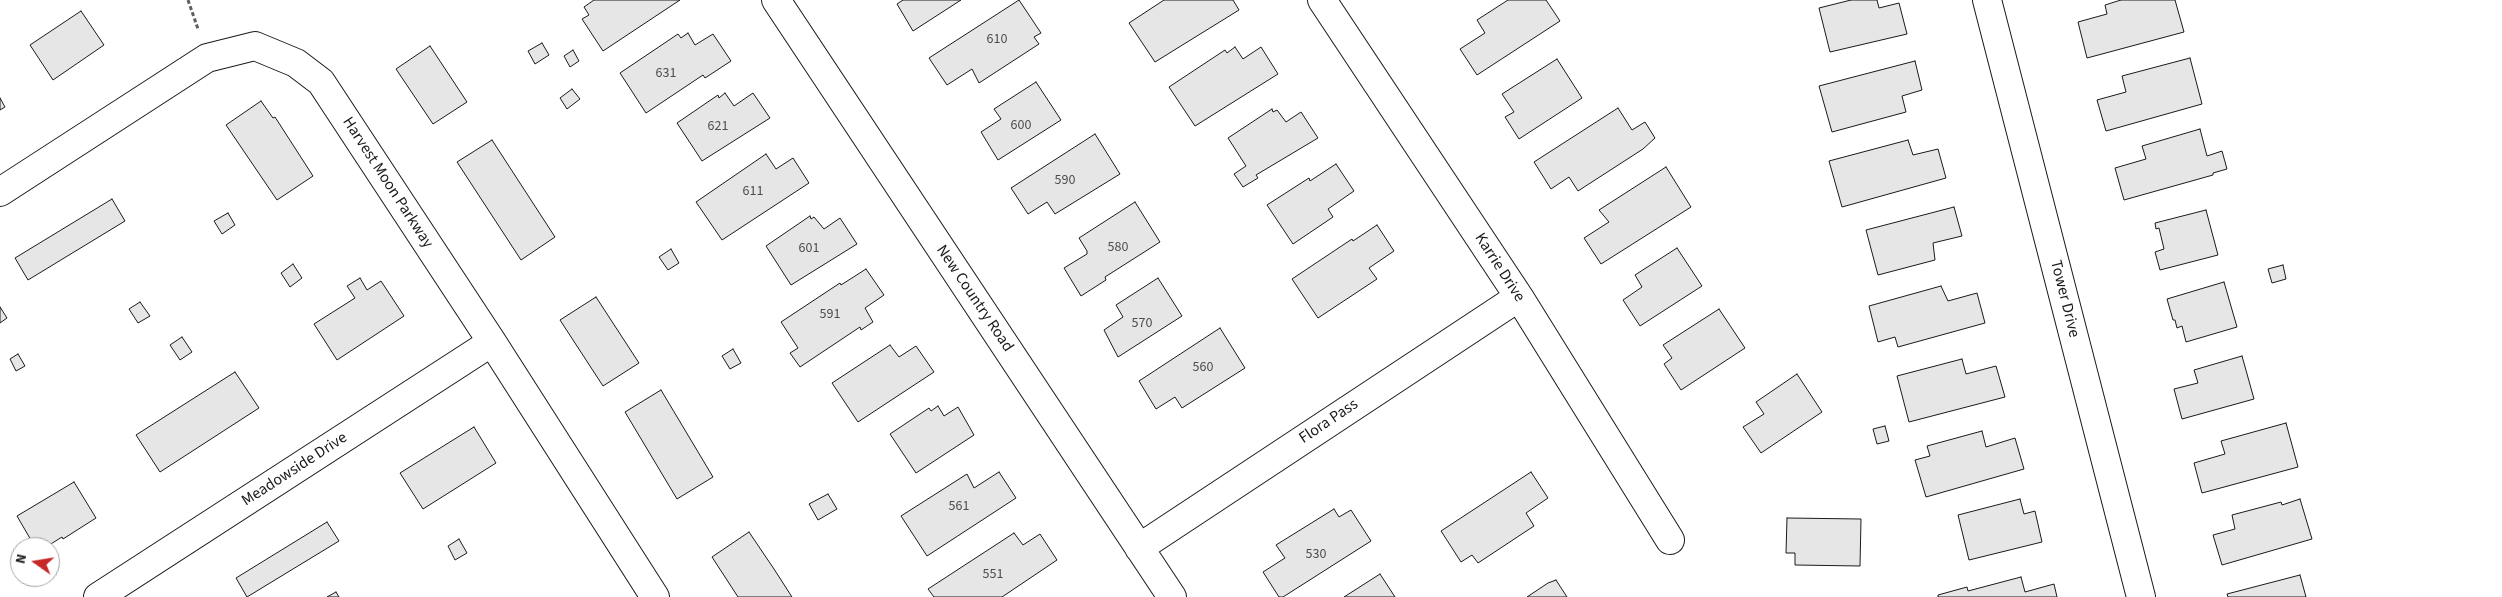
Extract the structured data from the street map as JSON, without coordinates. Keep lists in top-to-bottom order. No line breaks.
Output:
{"streets":{"street":["Harvest Moon Parkway","Karrie Drive","New Country Road","Tower Drive","Flora Pass","Meadowside Drive"]},"crossings":[["Harvest Moon Parkway","Meadowside Drive"],["Karrie Drive","Flora Pass"],["New Country Road","Flora Pass"]],"house_numbers":["610","631","600","621","590","611","580","601","591","570","560","561","530","551"],"north":"left"}
